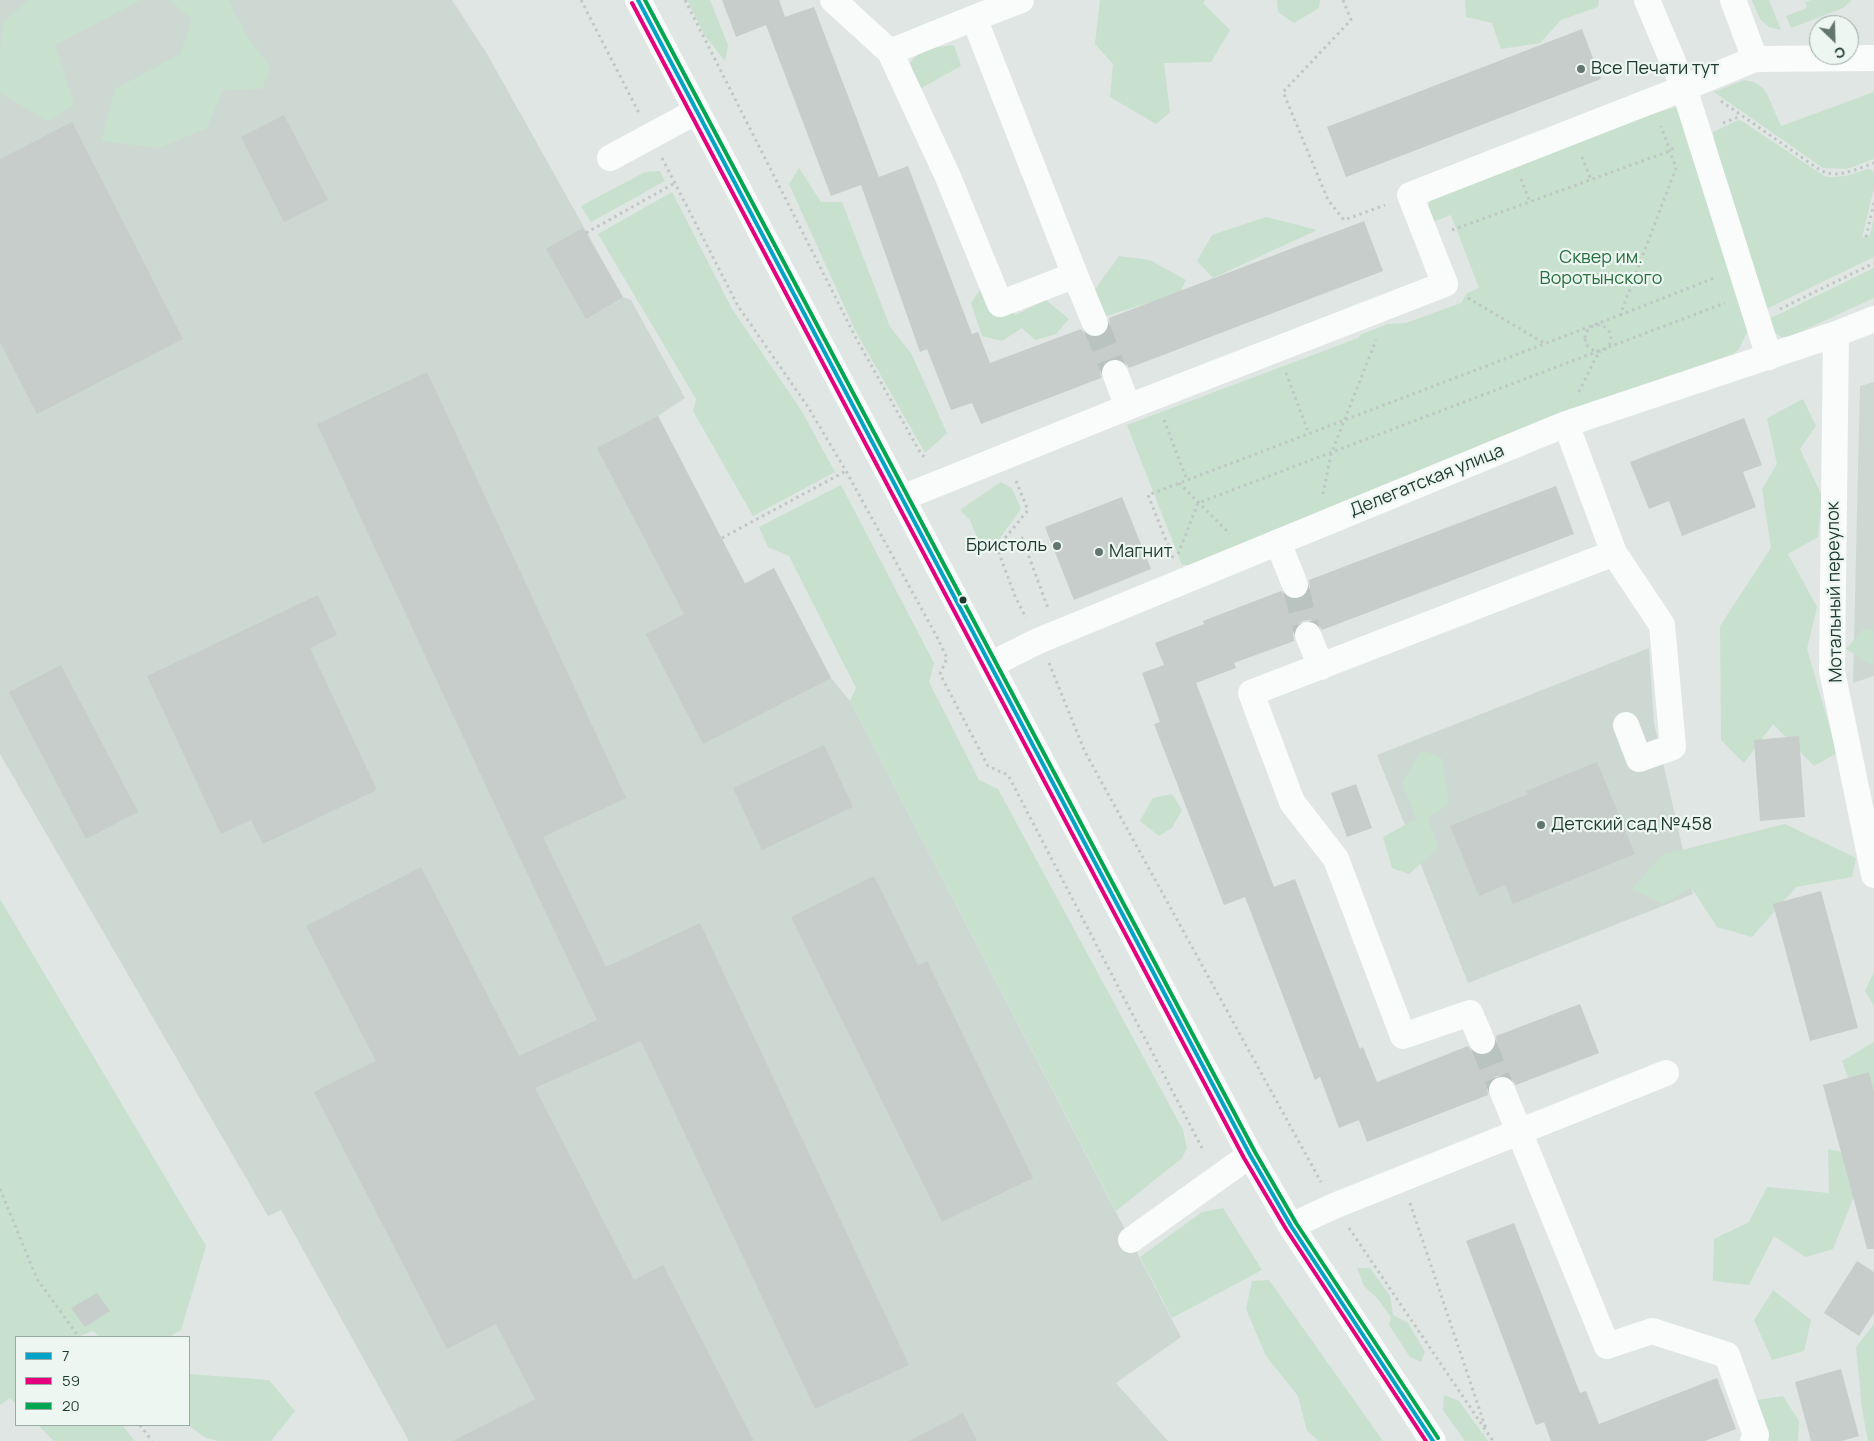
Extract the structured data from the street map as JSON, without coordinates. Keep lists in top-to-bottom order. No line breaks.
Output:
{"streets":{"street":["Делегатская улица","Мотальный переулок"]},"crossings":[["Делегатская улица","Мотальный переулок"]],"parks":["Сквер им. Воротынского"],"places":["Все Печати тут","Бристоль","Магнит","Детский сад №458"],"lines":["transit line 7","transit line 20","transit line 59"],"legend":["7","59","20"],"north":"bottom right"}
